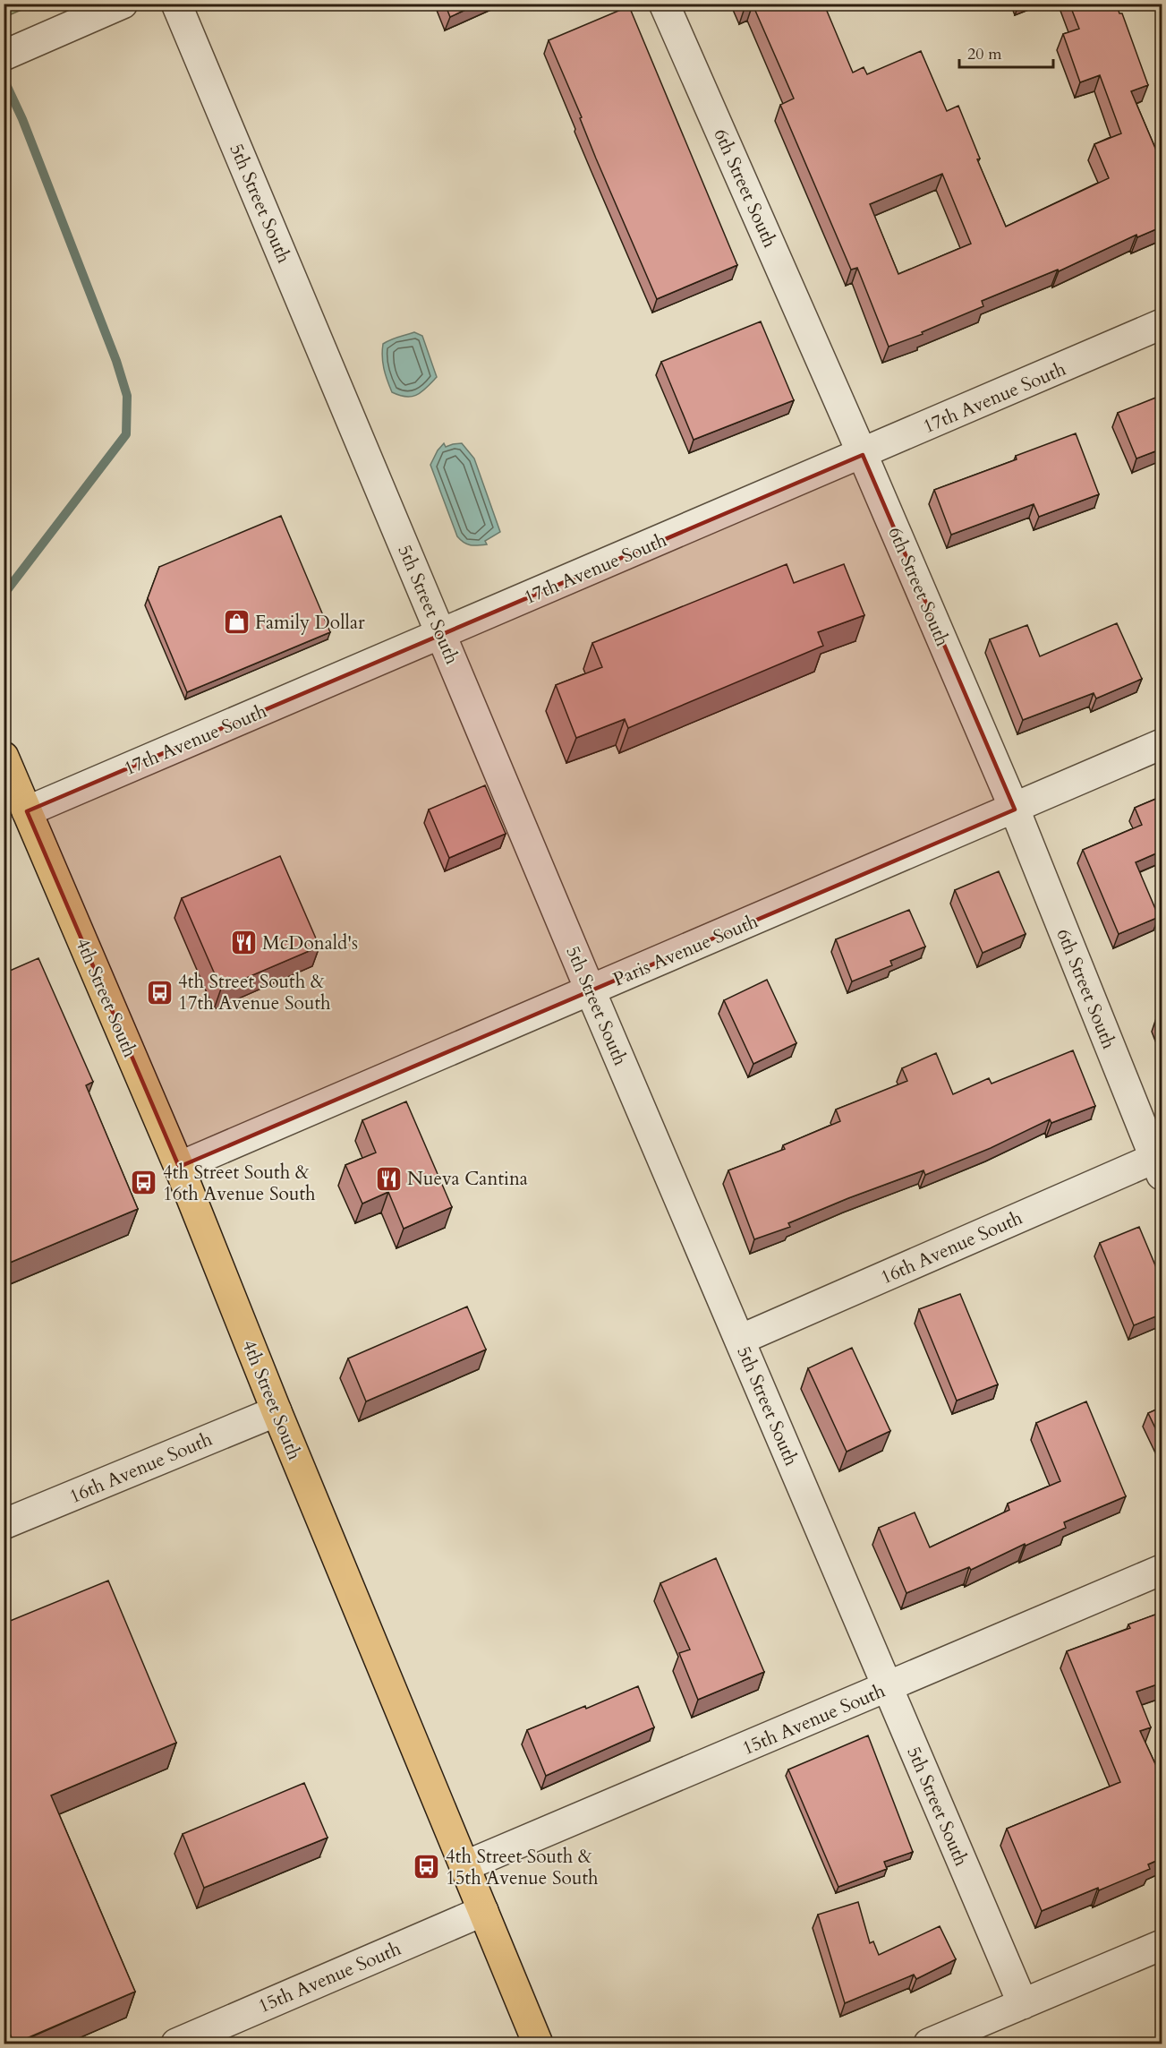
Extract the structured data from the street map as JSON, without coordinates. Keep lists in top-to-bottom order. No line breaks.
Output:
{"streets":{"main road":["4th Street South"],"street":["6th Street South","5th Street South","17th Avenue South","Paris Avenue South","16th Avenue South","15th Avenue South"]},"crossings":[["6th Street South","17th Avenue South"],["6th Street South","Paris Avenue South"],["6th Street South","16th Avenue South"],["5th Street South","17th Avenue South"],["5th Street South","Paris Avenue South"],["5th Street South","16th Avenue South"],["5th Street South","15th Avenue South"],["17th Avenue South","4th Street South"],["Paris Avenue South","4th Street South"],["4th Street South","16th Avenue South"],["4th Street South","15th Avenue South"]],"places":{"shop":["Family Dollar"],"restaurant":["McDonald's","Nueva Cantina"],"bus stop":["4th Street South & 17th Avenue South","4th Street South & 16th Avenue South","4th Street South & 15th Avenue South"]},"scale_bar":"20 m"}
